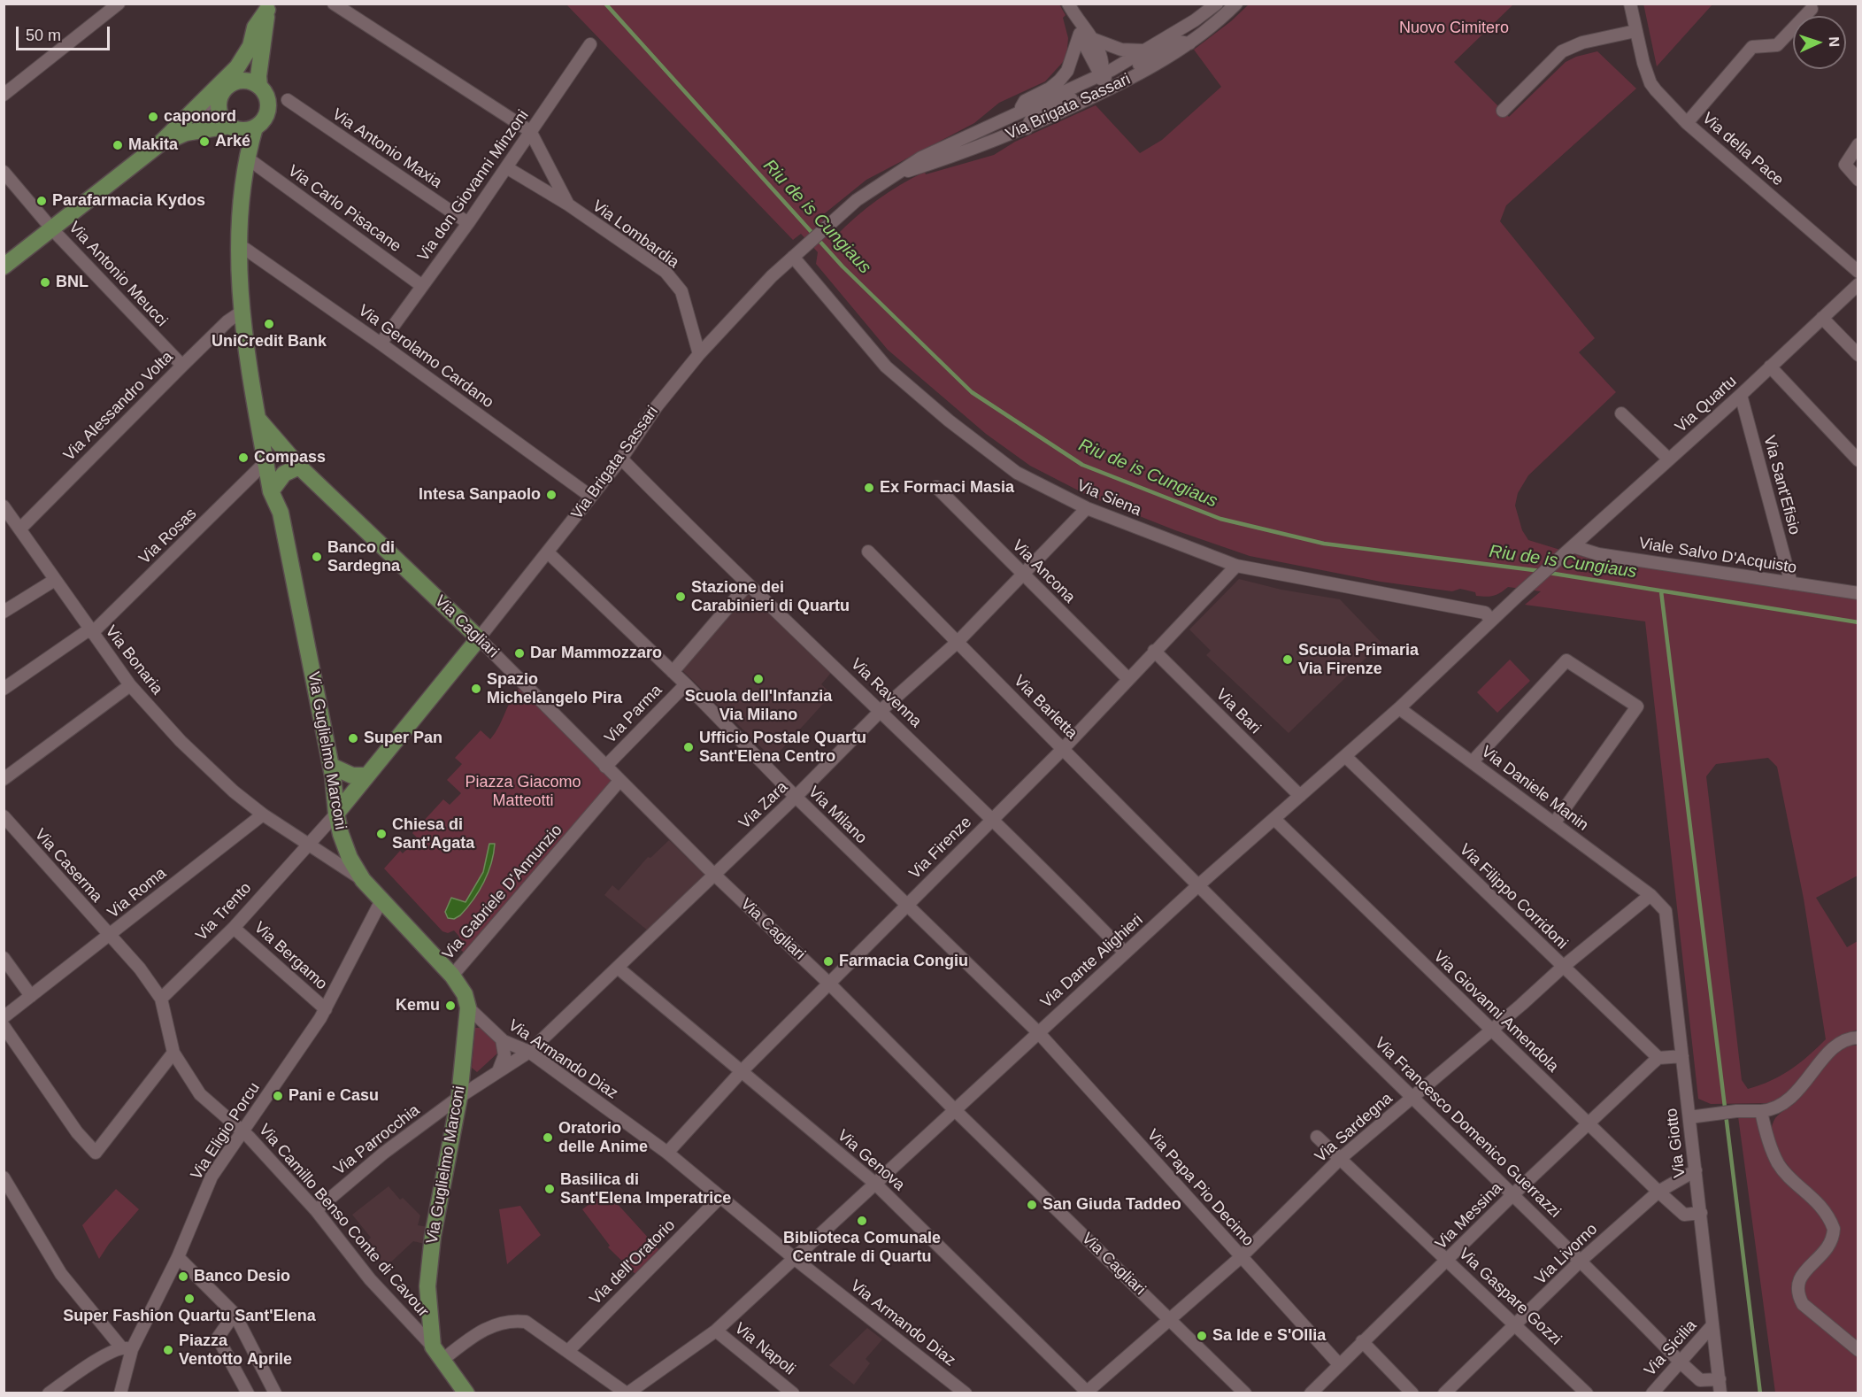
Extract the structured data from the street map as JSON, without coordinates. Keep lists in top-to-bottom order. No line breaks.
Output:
{"streets":{"main road":["Via Brigata Sassari","Via Cagliari","Via Guglielmo Marconi"],"street":["Via Antonio Maxia","Via della Pace","Via don Giovanni Minzoni","Via Carlo Pisacane","Via Lombardia","Via Antonio Meucci","Via Gerolamo Cardano","Via Quartu","Via Alessandro Volta","Via Sant'Efisio","Via Siena","Via Rosas","Viale Salvo D'Acquisto","Via Ancona","Via Bonaria","Via Ravenna","Via Barletta","Via Bari","Via Parma","Via Daniele Manin","Via Zara","Via Milano","Via Firenze","Via Caserma","Via Gabriele D'Annunzio","Via Roma","Via Filippo Corridoni","Via Trento","Via Bergamo","Via Dante Alighieri","Via Giovanni Amendola","Via Armando Diaz","Via Sardegna","Via Francesco Domenico Guerrazzi","Via Eligio Porcu","Via Parrocchia","Via Giotto","Via Genova","Via Papa Pio Decimo","Via Messina","Via Camillo Benso Conte di Cavour","Via Livorno","Via dell'Oratorio","Via Gaspare Gozzi","Via Sicilia","Via Napoli"]},"crossings":[["Via Brigata Sassari","Via Lombardia"],["Via Brigata Sassari","Via Gerolamo Cardano"],["Via Brigata Sassari","Via Siena"],["Via Brigata Sassari","Via Cagliari"],["Via Brigata Sassari","Via Ravenna"],["Via Brigata Sassari","Via Guglielmo Marconi"],["Via Brigata Sassari","Via Milano"],["Via Brigata Sassari","Via Trento"],["Via Antonio Maxia","Via don Giovanni Minzoni"],["Via don Giovanni Minzoni","Via Carlo Pisacane"],["Via don Giovanni Minzoni","Via Lombardia"],["Via don Giovanni Minzoni","Via Gerolamo Cardano"],["Via Carlo Pisacane","Via Guglielmo Marconi"],["Via Antonio Meucci","Via Alessandro Volta"],["Via Gerolamo Cardano","Via Guglielmo Marconi"],["Via Quartu","Via Sant'Efisio"],["Via Quartu","Viale Salvo D'Acquisto"],["Via Quartu","Via Dante Alighieri"],["Via Alessandro Volta","Via Bonaria"],["Via Alessandro Volta","Via Guglielmo Marconi"],["Via Sant'Efisio","Viale Salvo D'Acquisto"],["Via Siena","Via Zara"],["Via Siena","Via Firenze"],["Via Siena","Via Dante Alighieri"],["Via Rosas","Via Bonaria"],["Via Rosas","Via Guglielmo Marconi"],["Viale Salvo D'Acquisto","Via Dante Alighieri"],["Via Ancona","Via Zara"],["Via Ancona","Via Firenze"],["Via Cagliari","Via Parma"],["Via Cagliari","Via Guglielmo Marconi"],["Via Cagliari","Via Zara"],["Via Cagliari","Via Firenze"],["Via Cagliari","Via Gabriele D'Annunzio"],["Via Cagliari","Via Dante Alighieri"],["Via Cagliari","Via Sardegna"],["Via Bonaria","Via Guglielmo Marconi"],["Via Bonaria","Via Roma"],["Via Bonaria","Via Trento"],["Via Ravenna","Via Zara"],["Via Ravenna","Via Firenze"],["Via Ravenna","Via Dante Alighieri"],["Via Barletta","Via Zara"],["Via Barletta","Via Firenze"],["Via Barletta","Via Dante Alighieri"],["Via Barletta","Via Francesco Domenico Guerrazzi"],["Via Bari","Via Firenze"],["Via Bari","Via Dante Alighieri"],["Via Parma","Via Milano"],["Via Guglielmo Marconi","Via Zara"],["Via Guglielmo Marconi","Via Gabriele D'Annunzio"],["Via Guglielmo Marconi","Via Trento"],["Via Guglielmo Marconi","Via Armando Diaz"],["Via Guglielmo Marconi","Via Eligio Porcu"],["Via Guglielmo Marconi","Via Parrocchia"],["Via Guglielmo Marconi","Via Camillo Benso Conte di Cavour"],["Via Daniele Manin","Via Dante Alighieri"],["Via Daniele Manin","Via Sardegna"],["Via Daniele Manin","Via Giotto"],["Via Zara","Via Milano"],["Via Zara","Via Armando Diaz"],["Via Zara","Via Parrocchia"],["Via Zara","Via Genova"],["Via Milano","Via Firenze"],["Via Milano","Via Dante Alighieri"],["Via Milano","Via Papa Pio Decimo"],["Via Firenze","Via Armando Diaz"],["Via Firenze","Via Genova"],["Via Caserma","Via Roma"],["Via Caserma","Via Camillo Benso Conte di Cavour"],["Via Roma","Via Camillo Benso Conte di Cavour"],["Via Filippo Corridoni","Via Dante Alighieri"],["Via Filippo Corridoni","Via Sardegna"],["Via Filippo Corridoni","Via Messina"],["Via Trento","Via Bergamo"],["Via Trento","Via Camillo Benso Conte di Cavour"],["Via Bergamo","Via Eligio Porcu"],["Via Dante Alighieri","Via Giovanni Amendola"],["Via Dante Alighieri","Via Armando Diaz"],["Via Dante Alighieri","Via Francesco Domenico Guerrazzi"],["Via Dante Alighieri","Via Genova"],["Via Dante Alighieri","Via Papa Pio Decimo"],["Via Dante Alighieri","Via Napoli"],["Via Giovanni Amendola","Via Sardegna"],["Via Giovanni Amendola","Via Giotto"],["Via Giovanni Amendola","Via Messina"],["Via Giovanni Amendola","Via Livorno"],["Via Armando Diaz","Via dell'Oratorio"],["Via Sardegna","Via Francesco Domenico Guerrazzi"],["Via Sardegna","Via Giotto"],["Via Sardegna","Via Genova"],["Via Sardegna","Via Papa Pio Decimo"],["Via Sardegna","Via Gaspare Gozzi"],["Via Francesco Domenico Guerrazzi","Via Giotto"],["Via Francesco Domenico Guerrazzi","Via Messina"],["Via Francesco Domenico Guerrazzi","Via Livorno"],["Via Francesco Domenico Guerrazzi","Via Sicilia"],["Via Eligio Porcu","Via Camillo Benso Conte di Cavour"],["Via Parrocchia","Via Camillo Benso Conte di Cavour"],["Via Giotto","Via Livorno"],["Via Giotto","Via Sicilia"],["Via Papa Pio Decimo","Via Messina"],["Via Messina","Via Gaspare Gozzi"],["Via Livorno","Via Gaspare Gozzi"]],"water":["Riu de is Cungiaus"],"parks":["Nuovo Cimitero","Piazza Giacomo Matteotti"],"places":["caponord","Arké","Makita","Parafarmacia Kydos","BNL","UniCredit Bank","Compass","Ex Formaci Masia","Intesa Sanpaolo","Banco di Sardegna","Stazione dei Carabinieri di Quartu","Dar Mammozzaro","Scuola Primaria Via Firenze","Scuola dell'Infanzia Via Milano","Spazio Michelangelo Pira","Super Pan","Ufficio Postale Quartu Sant'Elena Centro","Chiesa di Sant'Agata","Farmacia Congiu","Kemu","Pani e Casu","Oratorio delle Anime","Basilica di Sant'Elena Imperatrice","San Giuda Taddeo","Biblioteca Comunale Centrale di Quartu","Banco Desio","Super Fashion Quartu Sant'Elena","Sa Ide e S'Ollia","Piazza Ventotto Aprile"],"scale_bar":"50 m","north":"right"}
